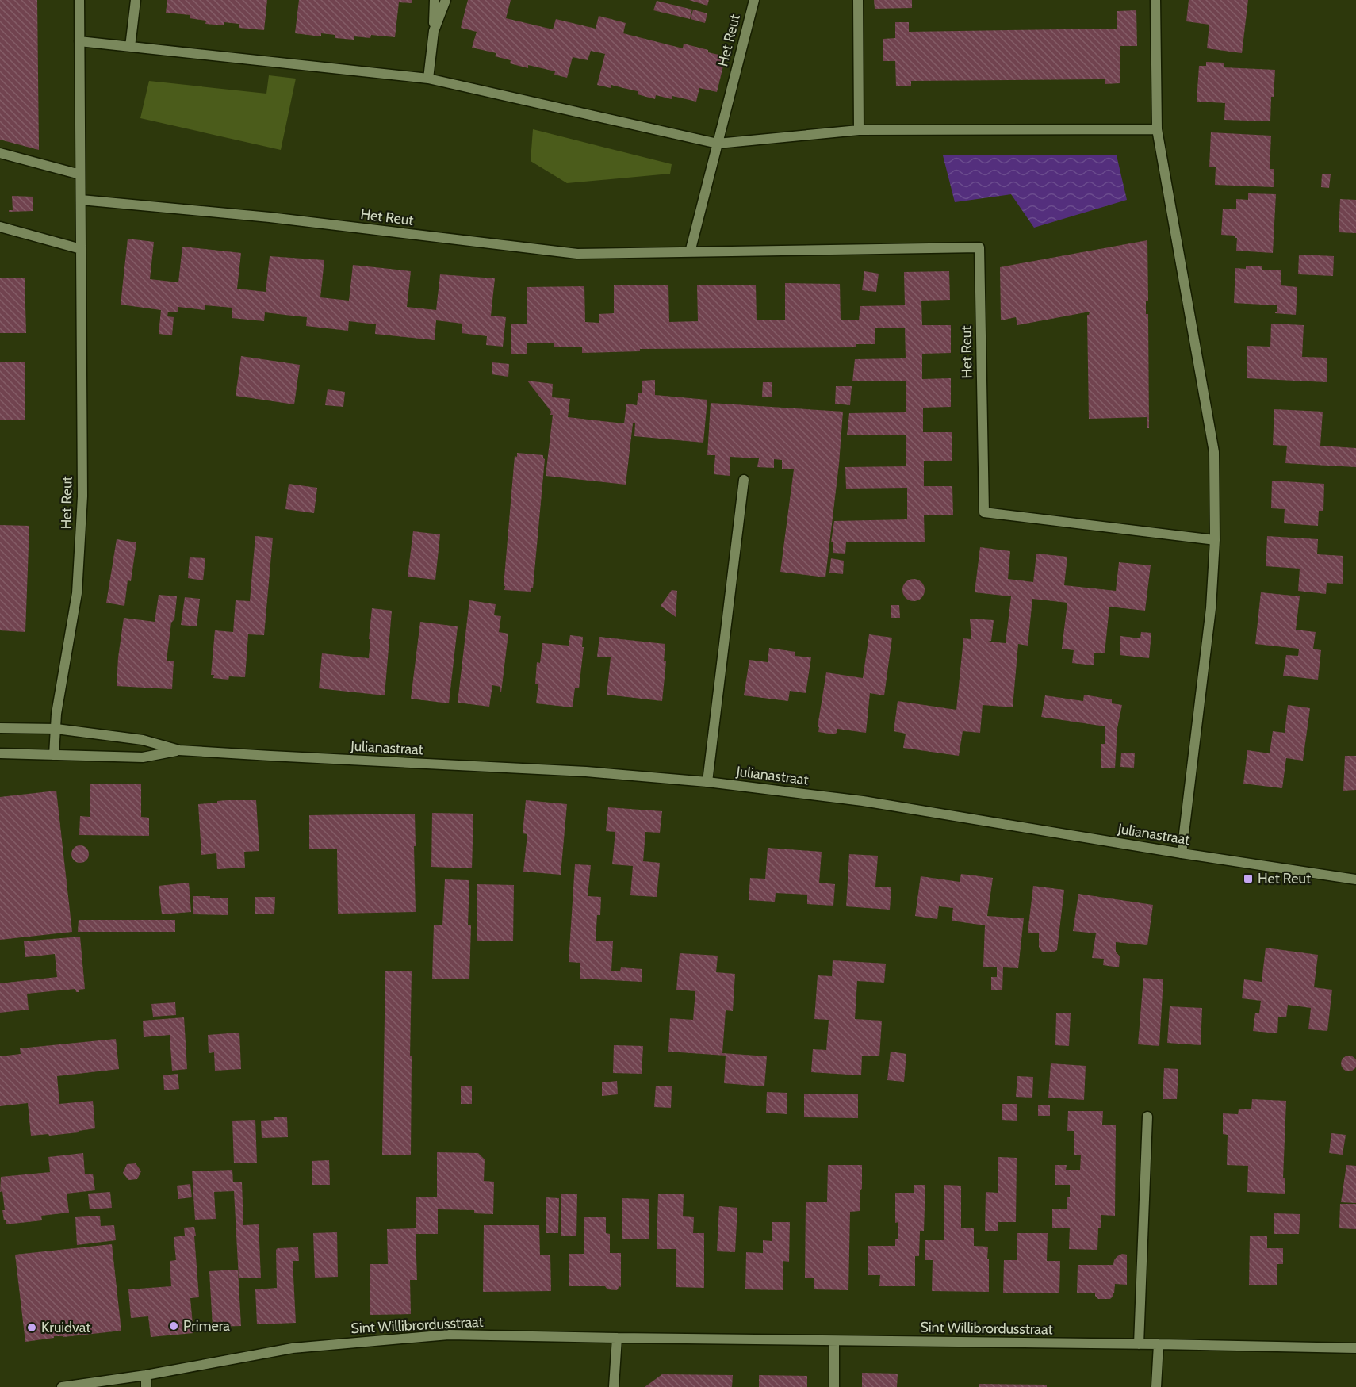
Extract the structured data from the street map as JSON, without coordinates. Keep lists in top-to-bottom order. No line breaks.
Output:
{"streets":{"street":["Het Reut","Julianastraat","Sint Willibrordusstraat"]},"crossings":[["Het Reut","Julianastraat"]],"places":{"transit":["Het Reut"],"other":["Primera","Kruidvat"]}}
